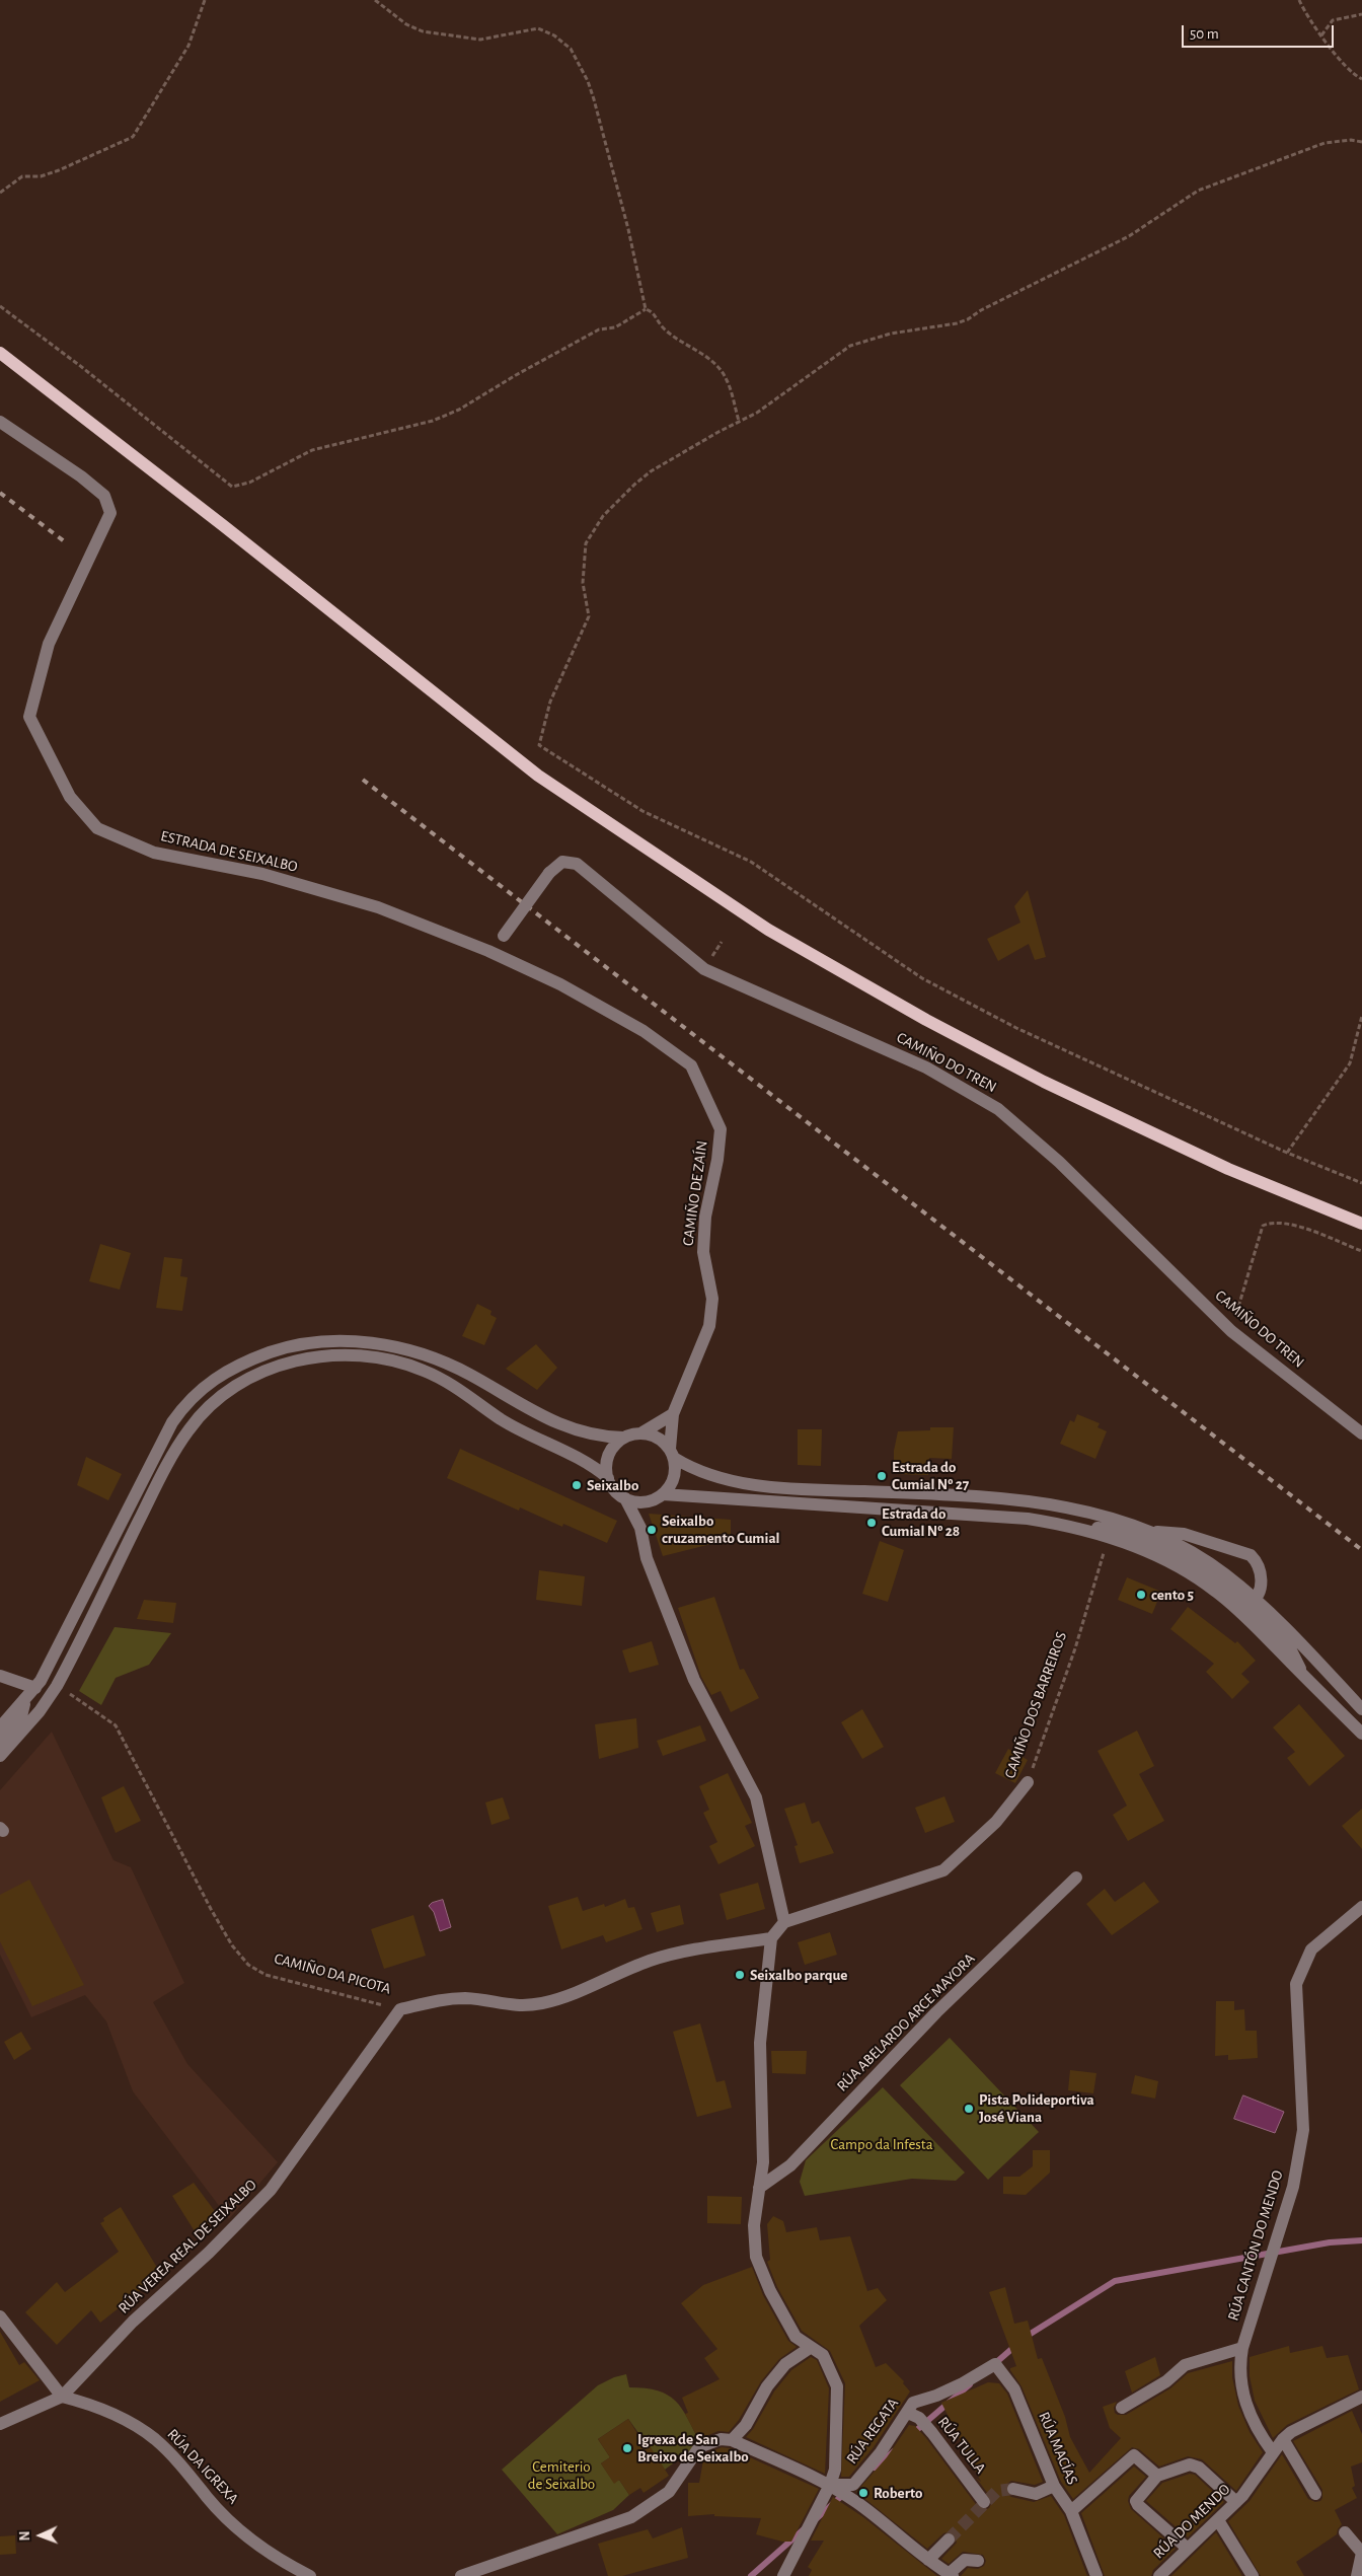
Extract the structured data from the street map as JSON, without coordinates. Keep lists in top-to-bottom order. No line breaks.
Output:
{"streets":{"street":["ESTRADA DE SEIXALBO","CAMIÑO DO TREN","CAMIÑO DE ZAÍN","CAMIÑO DOS BARREIROS","CAMIÑO DA PICOTA","RÚA ABELARDO ARCE MAYORA","RÚA CANTÓN DO MENDO","RÚA VEREA REAL DE SEIXALBO","RÚA REGATA","RÚA TULLA","RÚA MACÍAS","RÚA DA IGREXA","RÚA DO MENDO"]},"crossings":[["ESTRADA DE SEIXALBO","CAMIÑO DO TREN"],["ESTRADA DE SEIXALBO","CAMIÑO DE ZAÍN"],["CAMIÑO DA PICOTA","RÚA VEREA REAL DE SEIXALBO"],["RÚA CANTÓN DO MENDO","RÚA DO MENDO"],["RÚA VEREA REAL DE SEIXALBO","RÚA DA IGREXA"],["RÚA REGATA","RÚA TULLA"],["RÚA REGATA","RÚA MACÍAS"]],"parks":["Campo da Infesta","Cemiterio de Seixalbo"],"places":["Estrada do Cumial Nº 27","Seixalbo","Estrada do Cumial Nº 28","Seixalbo cruzamento Cumial","cento 5","Seixalbo parque","Pista Polideportiva José Viana","Igrexa de San Breixo de Seixalbo","Roberto"],"scale_bar":"50 m","north":"left"}
